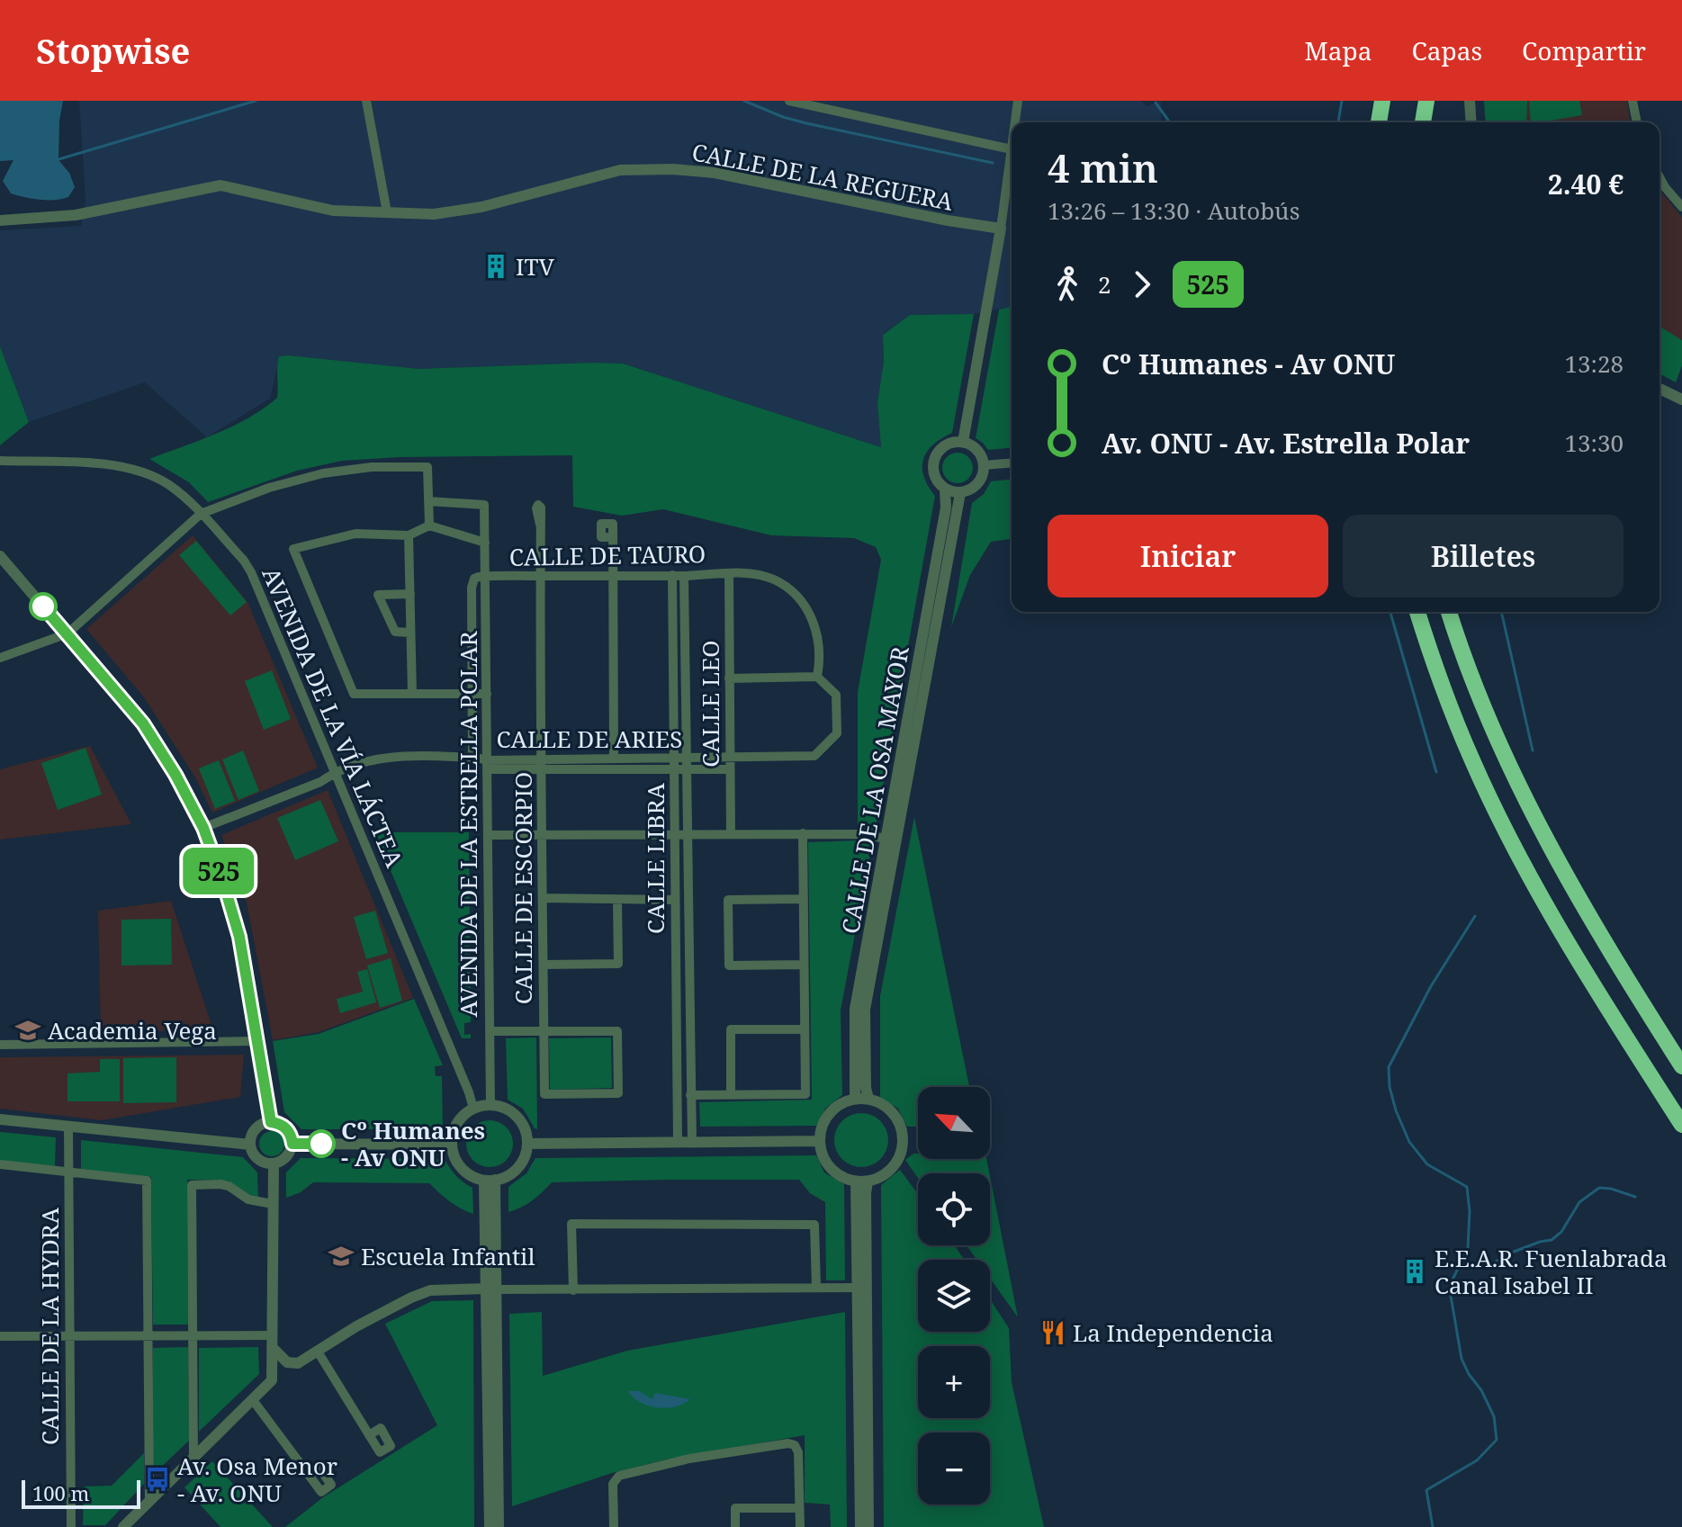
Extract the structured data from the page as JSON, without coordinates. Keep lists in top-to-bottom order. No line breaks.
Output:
{"streets":{"street":["CALLE DE LA REGUERA","CALLE DE TAURO","CALLE LEO","AVENIDA DE LA VÍA LÁCTEA","CALLE DE ARIES","CALLE DE LA OSA MAYOR","AVENIDA DE LA ESTRELLA POLAR","CALLE LIBRA","CALLE DE ESCORPIO","CALLE DE LA HYDRA"]},"crossings":[["CALLE DE TAURO","CALLE LEO"],["CALLE DE TAURO","CALLE DE ARIES"],["CALLE DE TAURO","AVENIDA DE LA ESTRELLA POLAR"],["CALLE DE TAURO","CALLE LIBRA"],["CALLE DE TAURO","CALLE DE ESCORPIO"],["CALLE LEO","CALLE DE ARIES"],["AVENIDA DE LA VÍA LÁCTEA","CALLE DE ARIES"],["AVENIDA DE LA VÍA LÁCTEA","AVENIDA DE LA ESTRELLA POLAR"],["CALLE DE ARIES","AVENIDA DE LA ESTRELLA POLAR"],["CALLE DE ARIES","CALLE LIBRA"],["CALLE DE ARIES","CALLE DE ESCORPIO"],["AVENIDA DE LA ESTRELLA POLAR","CALLE DE ESCORPIO"]],"places":{"building":["ITV","E.E.A.R. Fuenlabrada Canal Isabel II"],"school or university":["Academia Vega","Escuela Infantil"],"other":["Cº Humanes - Av ONU"],"restaurant":["La Independencia"],"bus stop":["Av. Osa Menor - Av. ONU"]},"lines":["bus line 525"],"scale_bar":"100 m","north":"top left","page":{"header":"Stopwise","nav":["Mapa","Capas","Compartir"],"on_map":"525","heading":["4 min","13:26 – 13:30 · Autobús","2.40 €"],"legs":["2","525"],"list":[{"name":"Cº Humanes - Av ONU","value":"13:28"},{"name":"Av. ONU - Av. Estrella Polar","value":"13:30"}],"buttons":["Iniciar","Billetes"],"map_buttons":["+","−"],"scale":"100 m"}}
